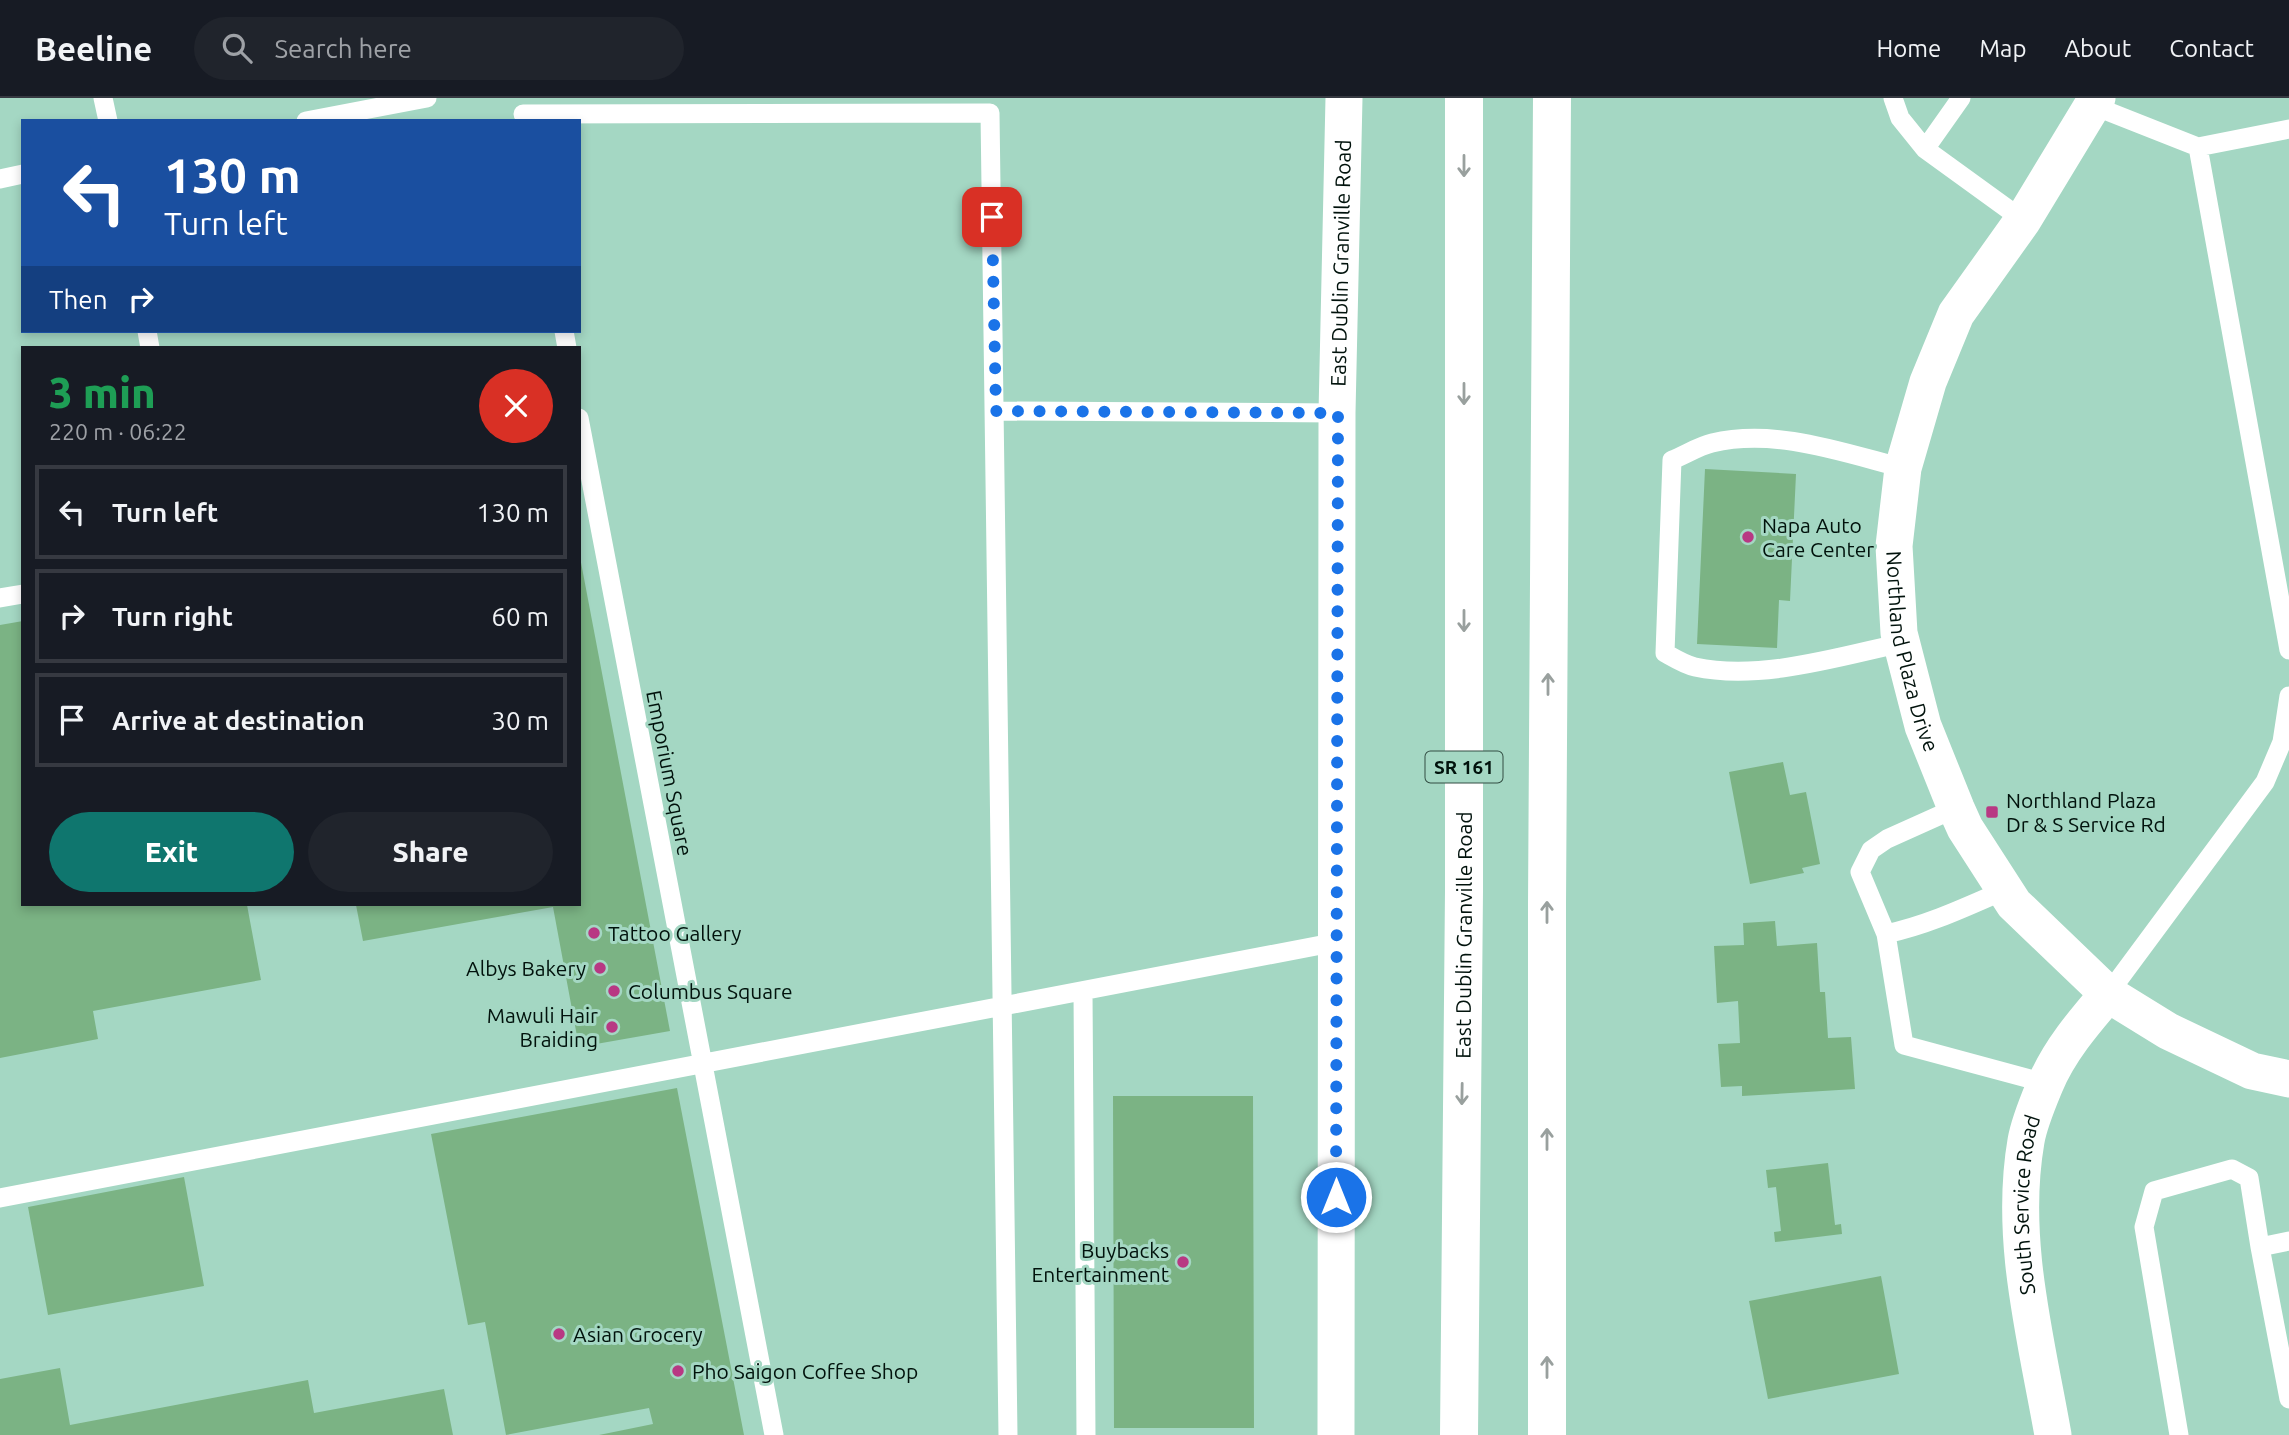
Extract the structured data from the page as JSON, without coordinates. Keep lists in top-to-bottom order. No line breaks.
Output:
{"streets":{"main road":["East Dublin Granville Road","SR 161"],"street":["Northland Plaza Drive","South Service Road"],"lane":["Emporium Square"]},"crossings":[["Northland Plaza Drive","South Service Road"]],"places":{"other":["Napa Auto Care Center","Tattoo Gallery","Albys Bakery","Columbus Square","Mawuli Hair Braiding","Buybacks Entertainment","Asian Grocery","Pho Saigon Coffee Shop"],"transit":["Northland Plaza Dr & S Service Rd"]},"page":{"header":"Beeline","search":"Search here","nav":["Home","Map","About","Contact"],"turn":["130 m","Turn left"],"then":"Then","heading":["3 min","220 m · 06:22"],"list":[{"name":"Turn left","value":"130 m"},{"name":"Turn right","value":"60 m"},{"name":"Arrive at destination","value":"30 m"}],"buttons":["Exit","Share"]}}
